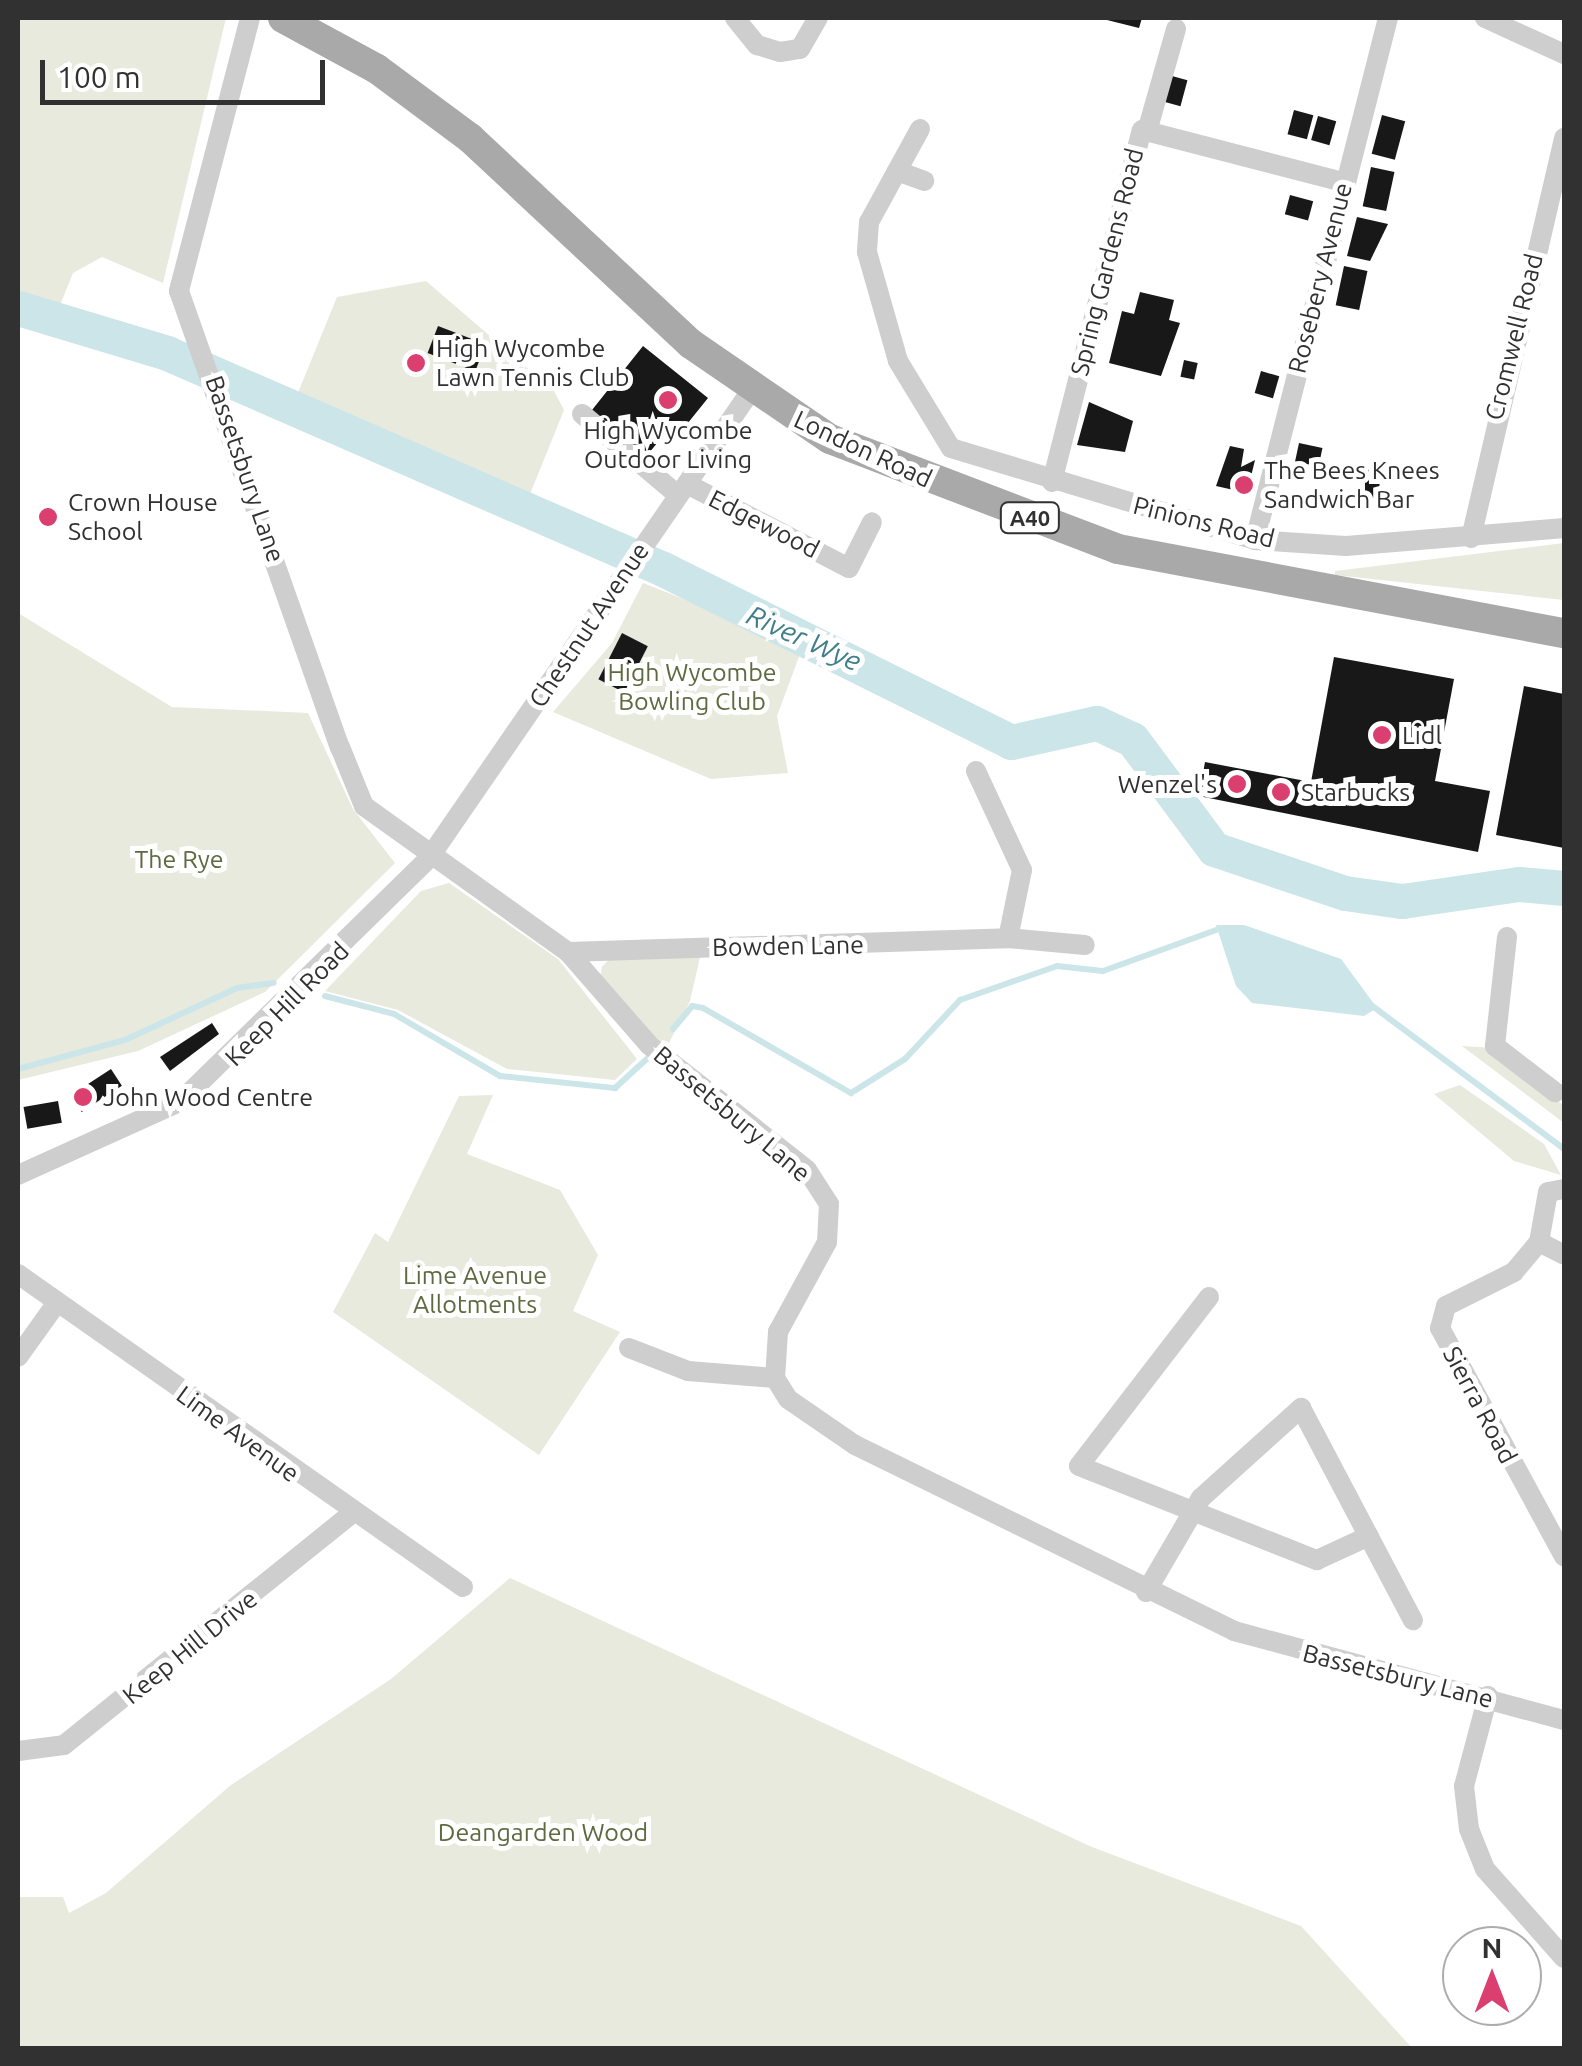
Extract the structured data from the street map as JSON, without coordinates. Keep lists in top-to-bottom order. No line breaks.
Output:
{"streets":{"main road":["London Road","A40"],"street":["Spring Gardens Road","Rosebery Avenue","Cromwell Road","Bassetsbury Lane","Pinions Road","Edgewood","Chestnut Avenue","Bowden Lane","Keep Hill Road","Sierra Road","Lime Avenue","Keep Hill Drive"]},"crossings":[["Spring Gardens Road","Rosebery Avenue"],["Spring Gardens Road","Pinions Road"],["Rosebery Avenue","Pinions Road"],["Cromwell Road","Pinions Road"],["London Road","Chestnut Avenue"],["Bassetsbury Lane","Chestnut Avenue"],["Bassetsbury Lane","Bowden Lane"],["Bassetsbury Lane","Keep Hill Road"],["Edgewood","Chestnut Avenue"],["Chestnut Avenue","Keep Hill Road"],["Lime Avenue","Keep Hill Drive"]],"water":["River Wye"],"parks":["High Wycombe Bowling Club","The Rye","Lime Avenue Allotments","Deangarden Wood"],"places":["High Wycombe Lawn Tennis Club","High Wycombe Outdoor Living","The Bees Knees Sandwich Bar","Crown House School","Lidl","Wenzel's","Starbucks","John Wood Centre"],"scale_bar":"100 m","north":"top"}
